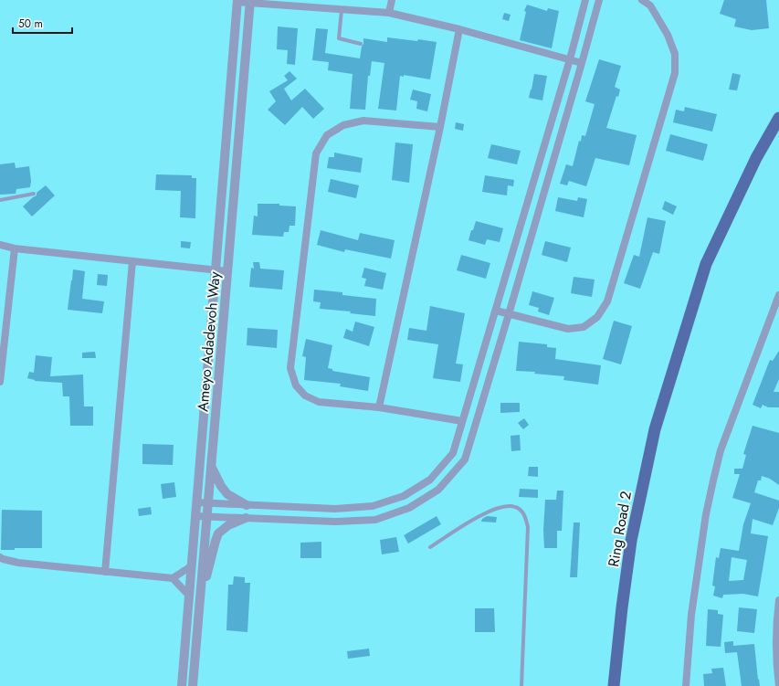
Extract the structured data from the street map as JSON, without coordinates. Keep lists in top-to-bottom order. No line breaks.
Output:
{"streets":{"main road":["Ring Road 2"],"street":["Ameyo Adadevoh Way"]},"scale_bar":"50 m"}
